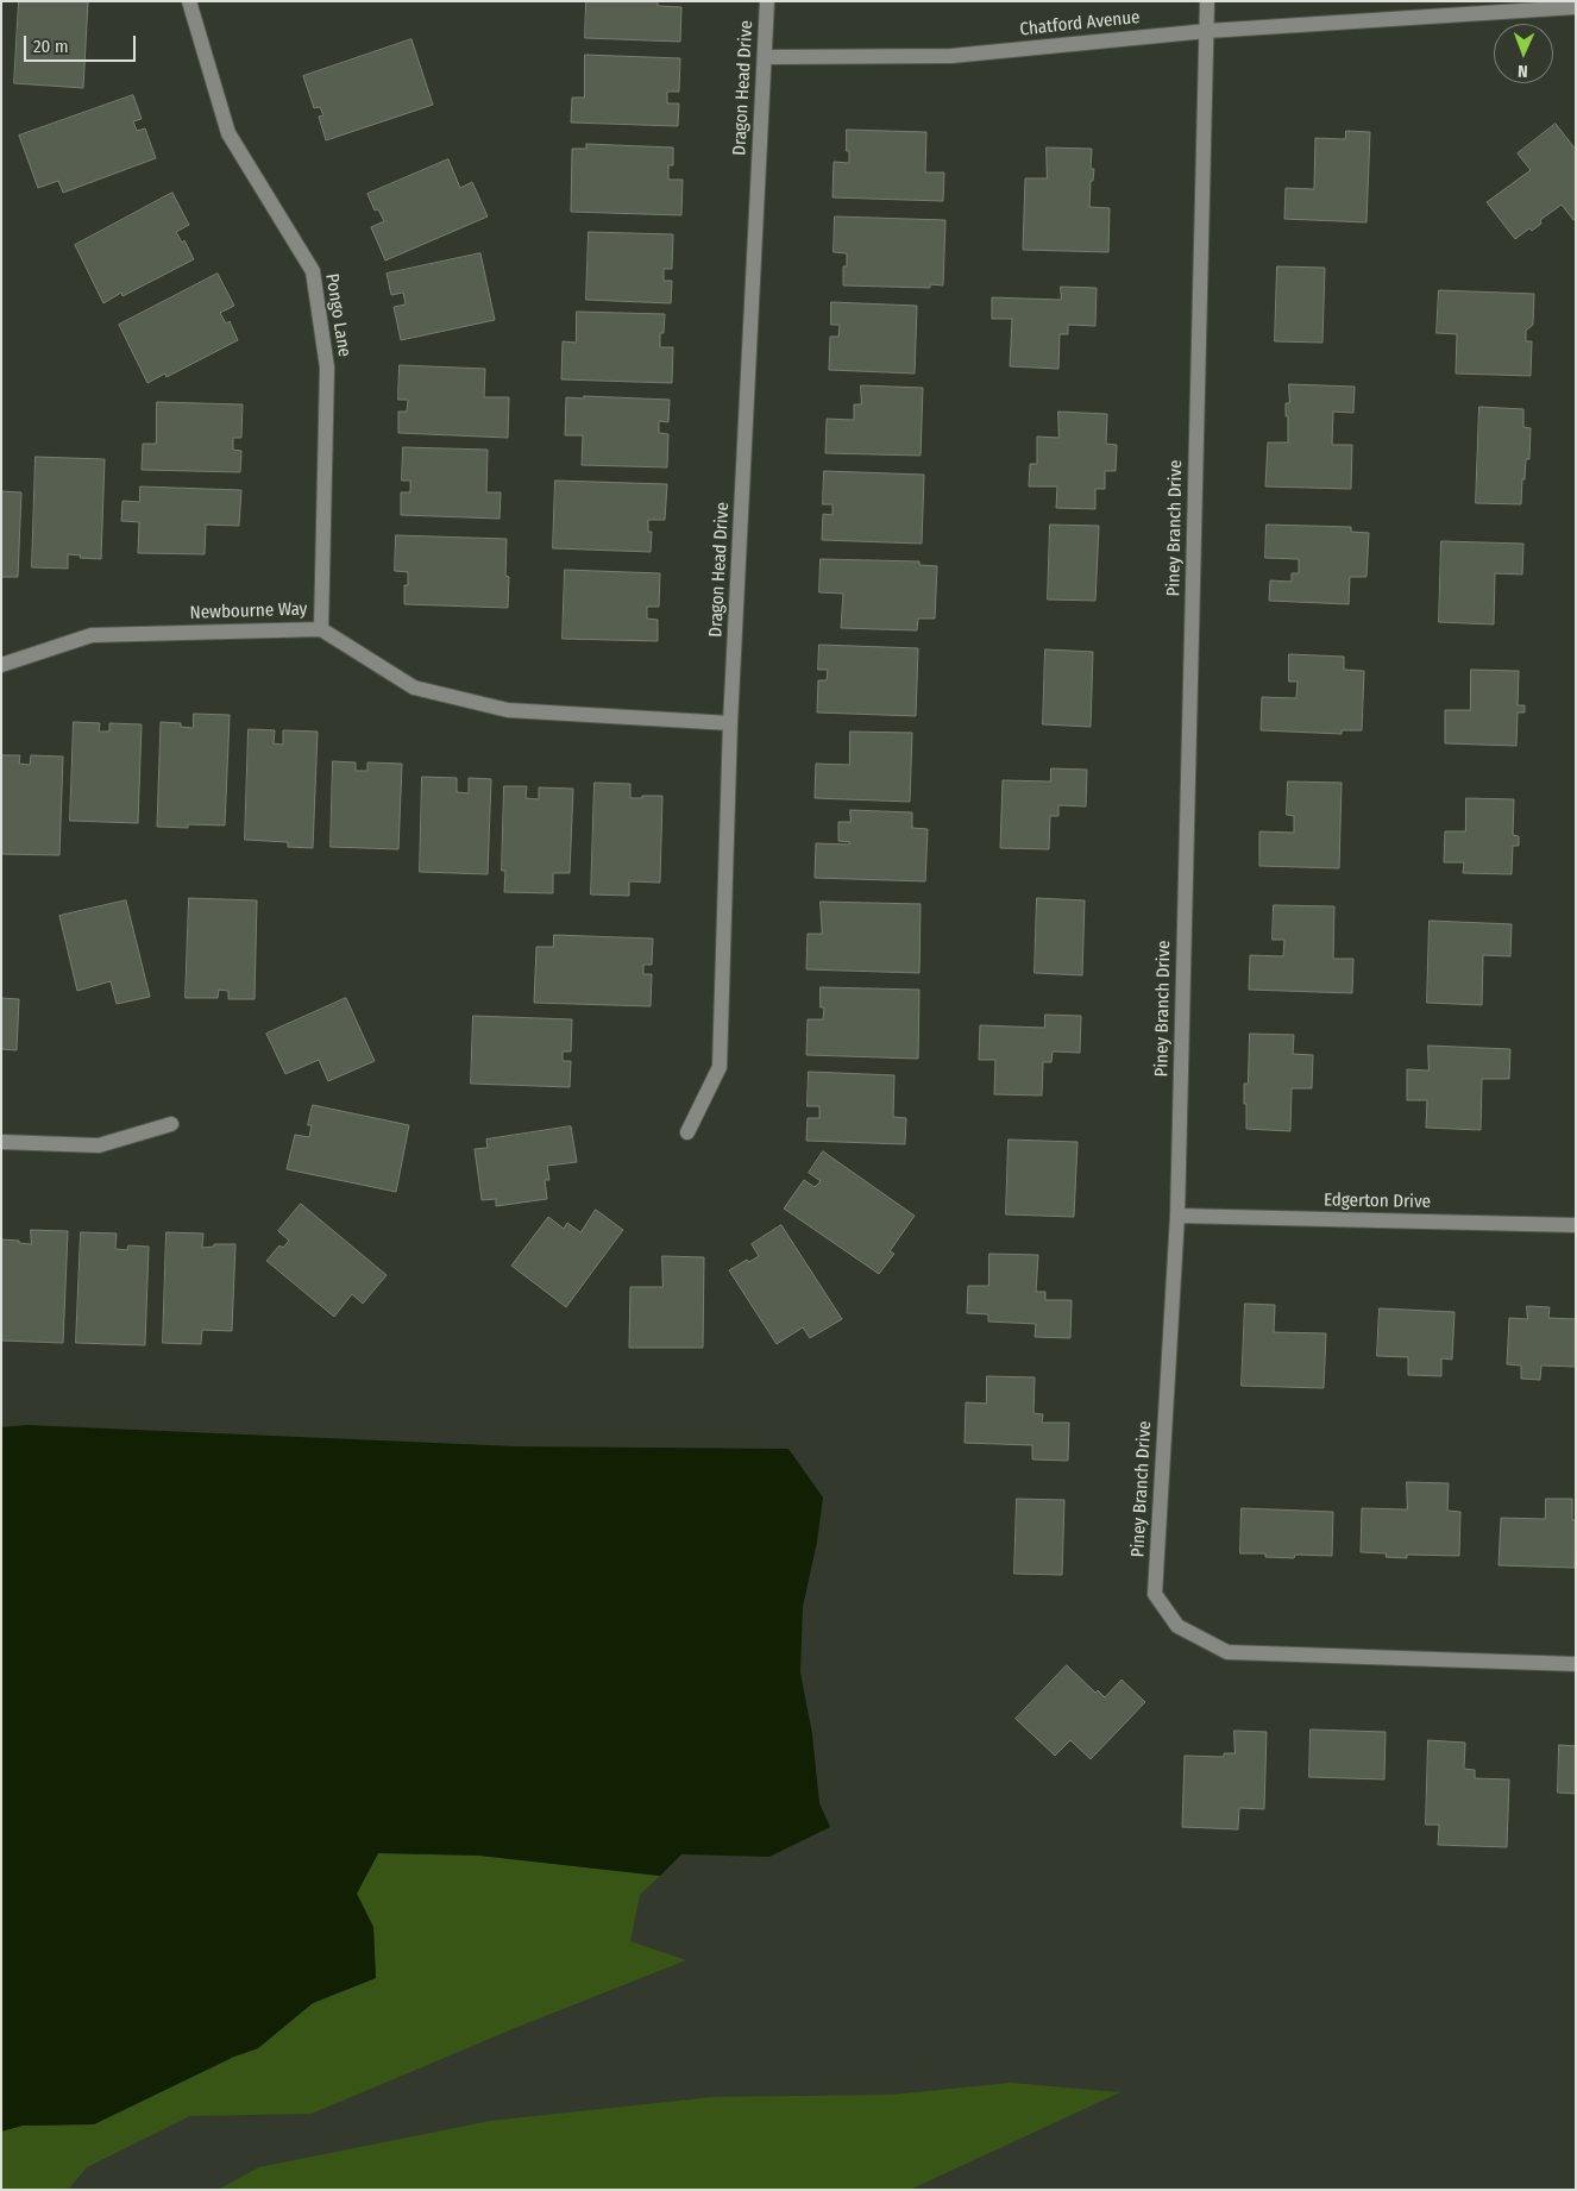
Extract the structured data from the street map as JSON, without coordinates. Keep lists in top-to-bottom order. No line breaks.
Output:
{"streets":{"street":["Chatford Avenue","Dragon Head Drive","Pongo Lane","Piney Branch Drive","Newbourne Way","Edgerton Drive"]},"crossings":[["Chatford Avenue","Dragon Head Drive"],["Chatford Avenue","Piney Branch Drive"],["Dragon Head Drive","Newbourne Way"],["Pongo Lane","Newbourne Way"],["Piney Branch Drive","Edgerton Drive"]],"scale_bar":"20 m","north":"bottom"}
